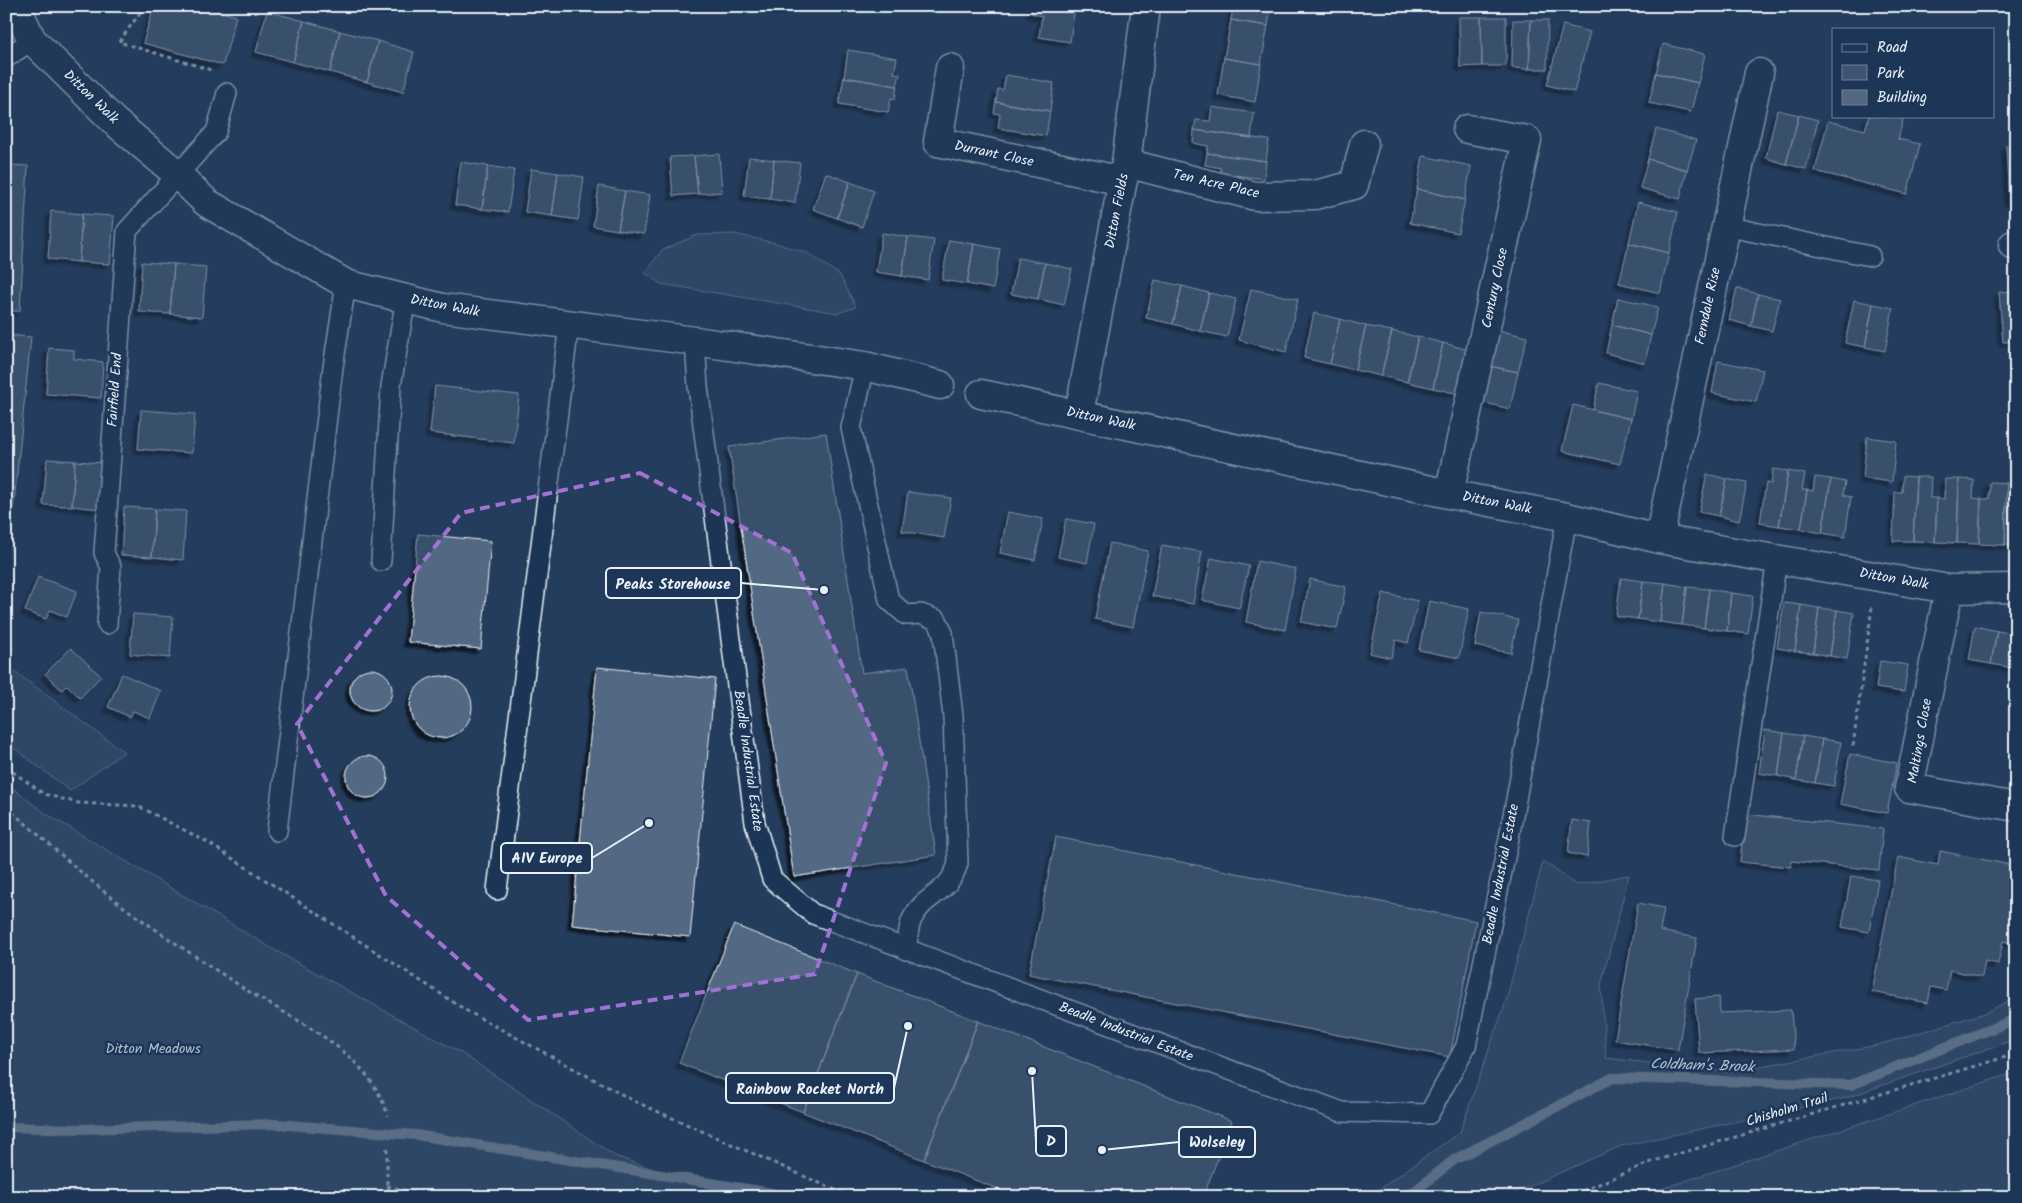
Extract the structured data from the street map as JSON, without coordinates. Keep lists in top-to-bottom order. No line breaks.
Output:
{"streets":{"street":["Ditton Walk","Durrant Close","Ten Acre Place","Ditton Fields","Century Close","Ferndale Rise","Maltings Close"],"lane":["Fairfield End","Beadle Industrial Estate"],"path":["Chisholm Trail"]},"crossings":[["Ditton Walk","Ditton Fields"],["Ditton Walk","Century Close"],["Ditton Walk","Ferndale Rise"],["Ditton Walk","Fairfield End"],["Ditton Walk","Maltings Close"],["Ditton Walk","Beadle Industrial Estate"],["Durrant Close","Ten Acre Place"],["Durrant Close","Ditton Fields"],["Ten Acre Place","Ditton Fields"]],"water":["Coldham's Brook"],"parks":["Ditton Meadows"],"places":["Peaks Storehouse","AIV Europe","Rainbow Rocket North","D","Wolseley"],"legend":["Road","Park","Building"]}
